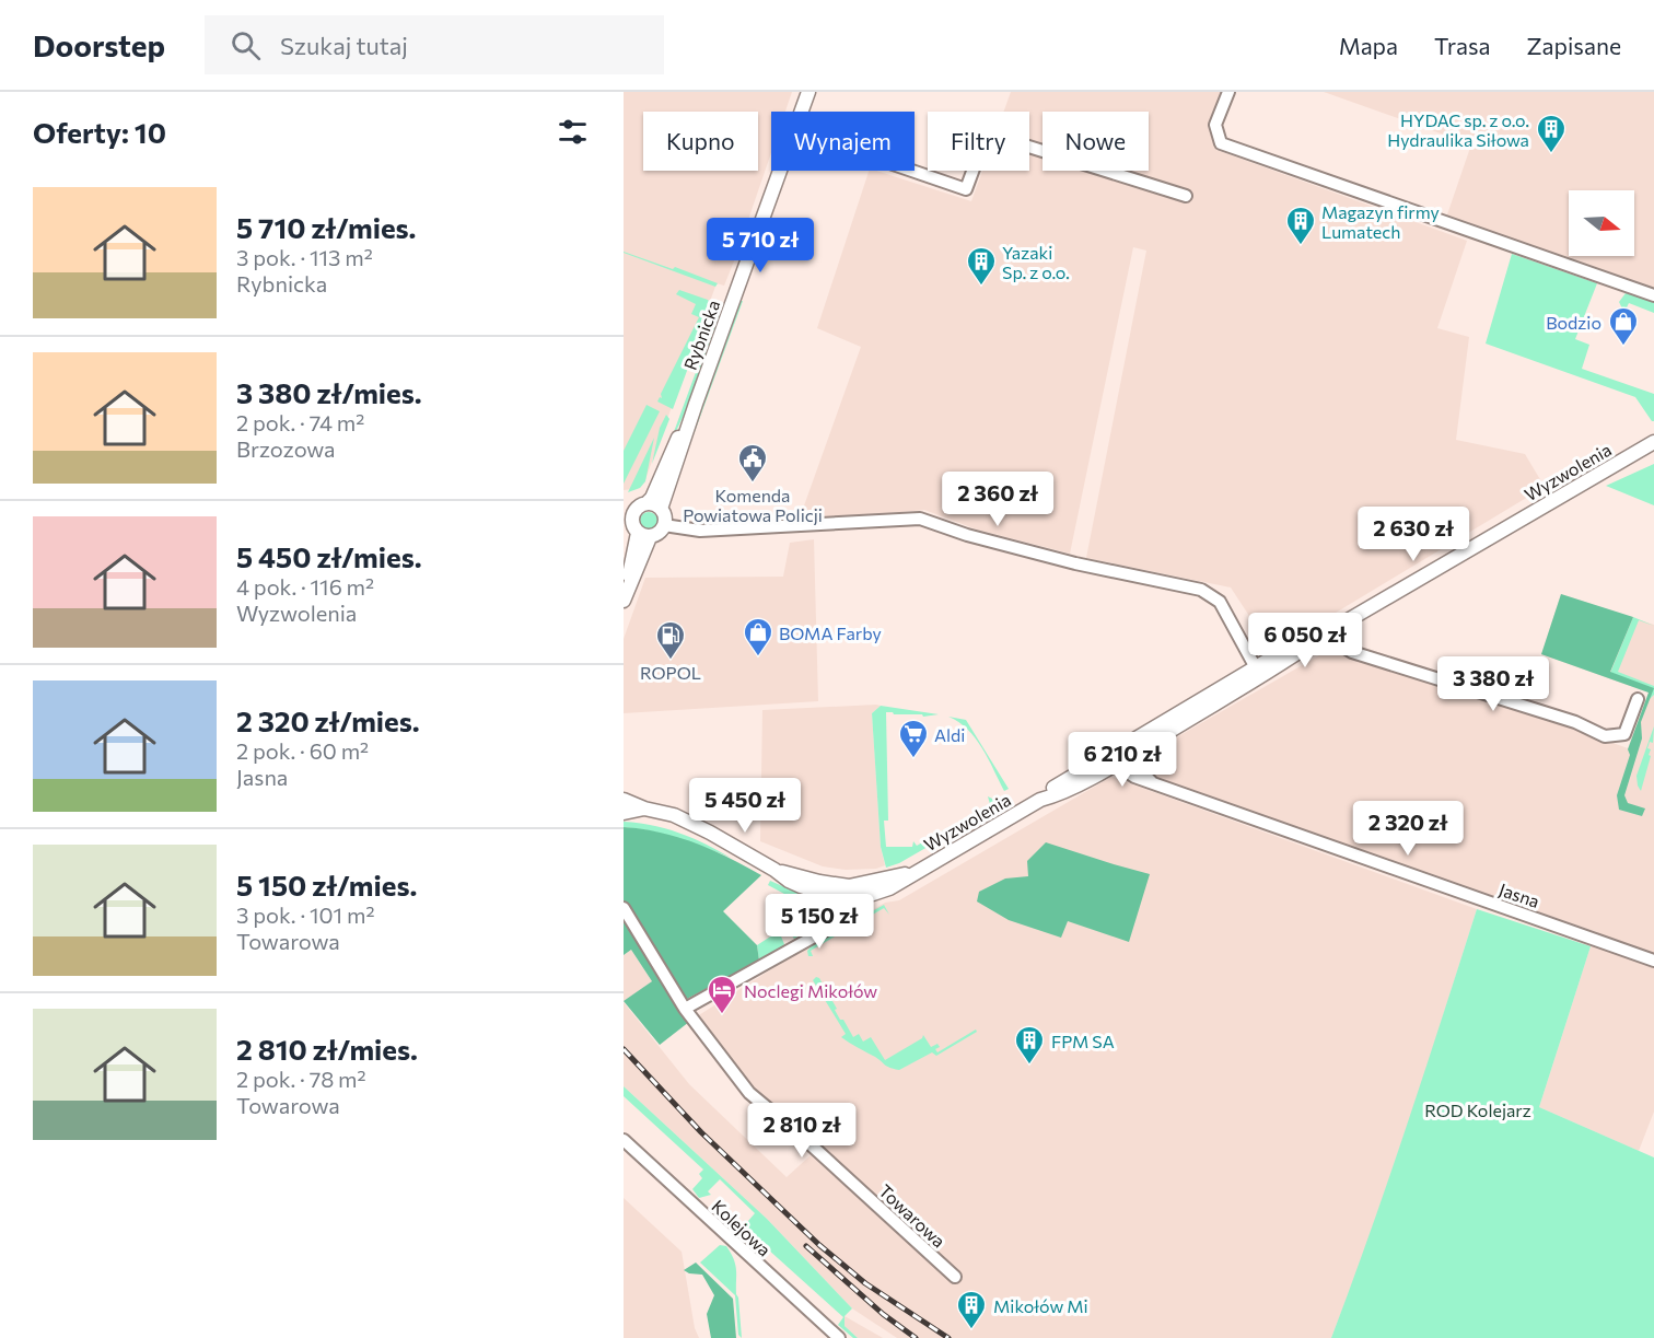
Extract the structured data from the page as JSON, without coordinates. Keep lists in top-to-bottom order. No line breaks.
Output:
{"streets":{"street":["Rybnicka","Wyzwolenia","Jasna","Towarowa","Kolejowa"]},"crossings":[["Wyzwolenia","Jasna"]],"parks":["ROD Kolejarz"],"places":{"building":["HYDAC sp. z o.o. Hydraulika Siłowa","Magazyn firmy Lumatech","Yazaki Sp. z o.o.","FPM SA","Mikołów Mi"],"shop":["Bodzio","BOMA Farby"],"public building":["Komenda Powiatowa Policji"],"fuel station":["ROPOL"],"supermarket":["Aldi"],"hotel":["Noclegi Mikołów"]},"north":"right","page":{"header":"Doorstep","search":"Szukaj tutaj","nav":["Mapa","Trasa","Zapisane"],"heading":"Oferty: 10","chip":["Kupno","Wynajem","Filtry","Nowe"],"list":[{"name":"5 710 zł/mies.","note":"3 pok. · 113 m² · Rybnicka"},{"name":"3 380 zł/mies.","note":"2 pok. · 74 m² · Brzozowa"},{"name":"5 450 zł/mies.","note":"4 pok. · 116 m² · Wyzwolenia"},{"name":"2 320 zł/mies.","note":"2 pok. · 60 m² · Jasna"},{"name":"5 150 zł/mies.","note":"3 pok. · 101 m² · Towarowa"},{"name":"2 810 zł/mies.","note":"2 pok. · 78 m² · Towarowa"}],"price":["5 710 zł","2 360 zł","2 630 zł","6 050 zł","3 380 zł","6 210 zł","5 450 zł","2 320 zł","5 150 zł","2 810 zł"]}}
